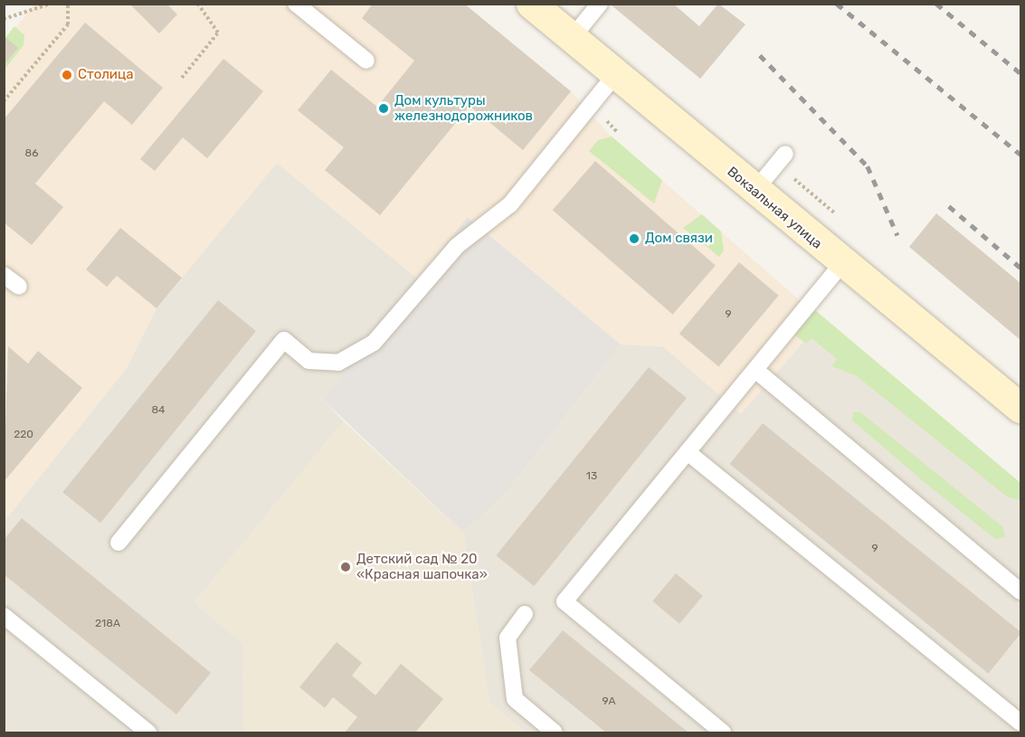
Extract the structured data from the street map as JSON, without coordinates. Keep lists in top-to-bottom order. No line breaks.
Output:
{"streets":{"street":["Вокзальная улица"]},"places":["Столица","Дом культуры железнодорожников","Дом связи","Детский сад № 20 «Красная шапочка»"],"house_numbers":["86","9","84","220","13","9","218А","9А"]}
